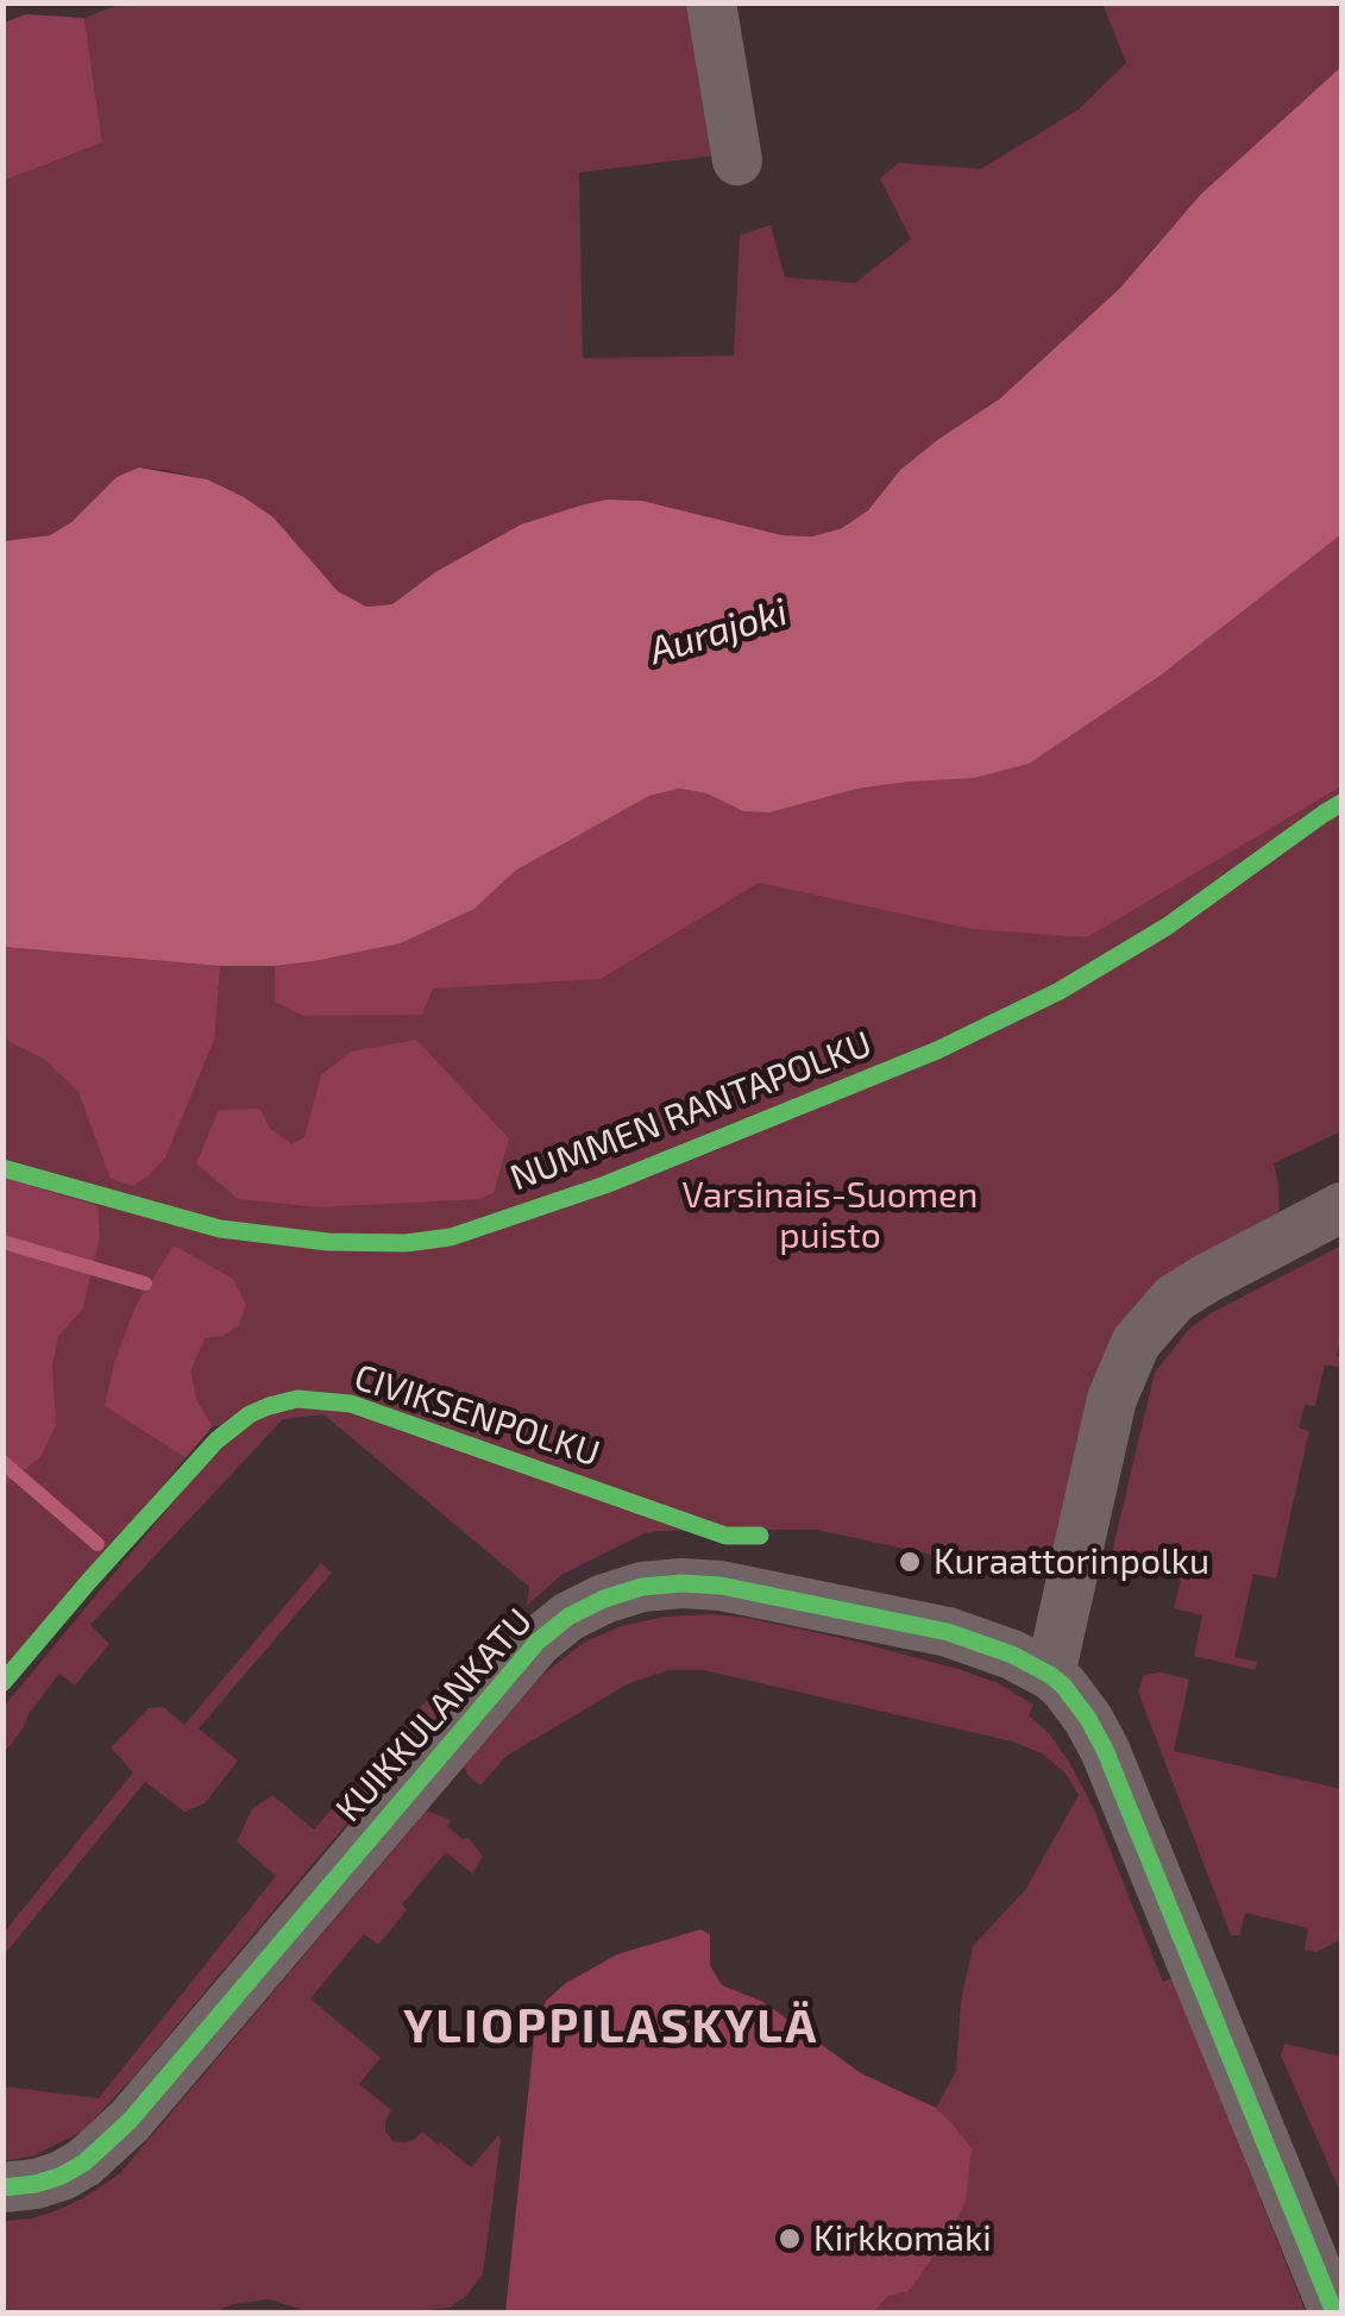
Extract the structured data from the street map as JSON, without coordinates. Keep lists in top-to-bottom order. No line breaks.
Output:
{"streets":{"street":["KUIKKULANKATU"],"cycle path":["NUMMEN RANTAPOLKU","CIVIKSENPOLKU"]},"districts":["YLIOPPILASKYLÄ"],"water":["Aurajoki"],"parks":["Varsinais-Suomen puisto"],"places":["Kuraattorinpolku","Kirkkomäki"]}
